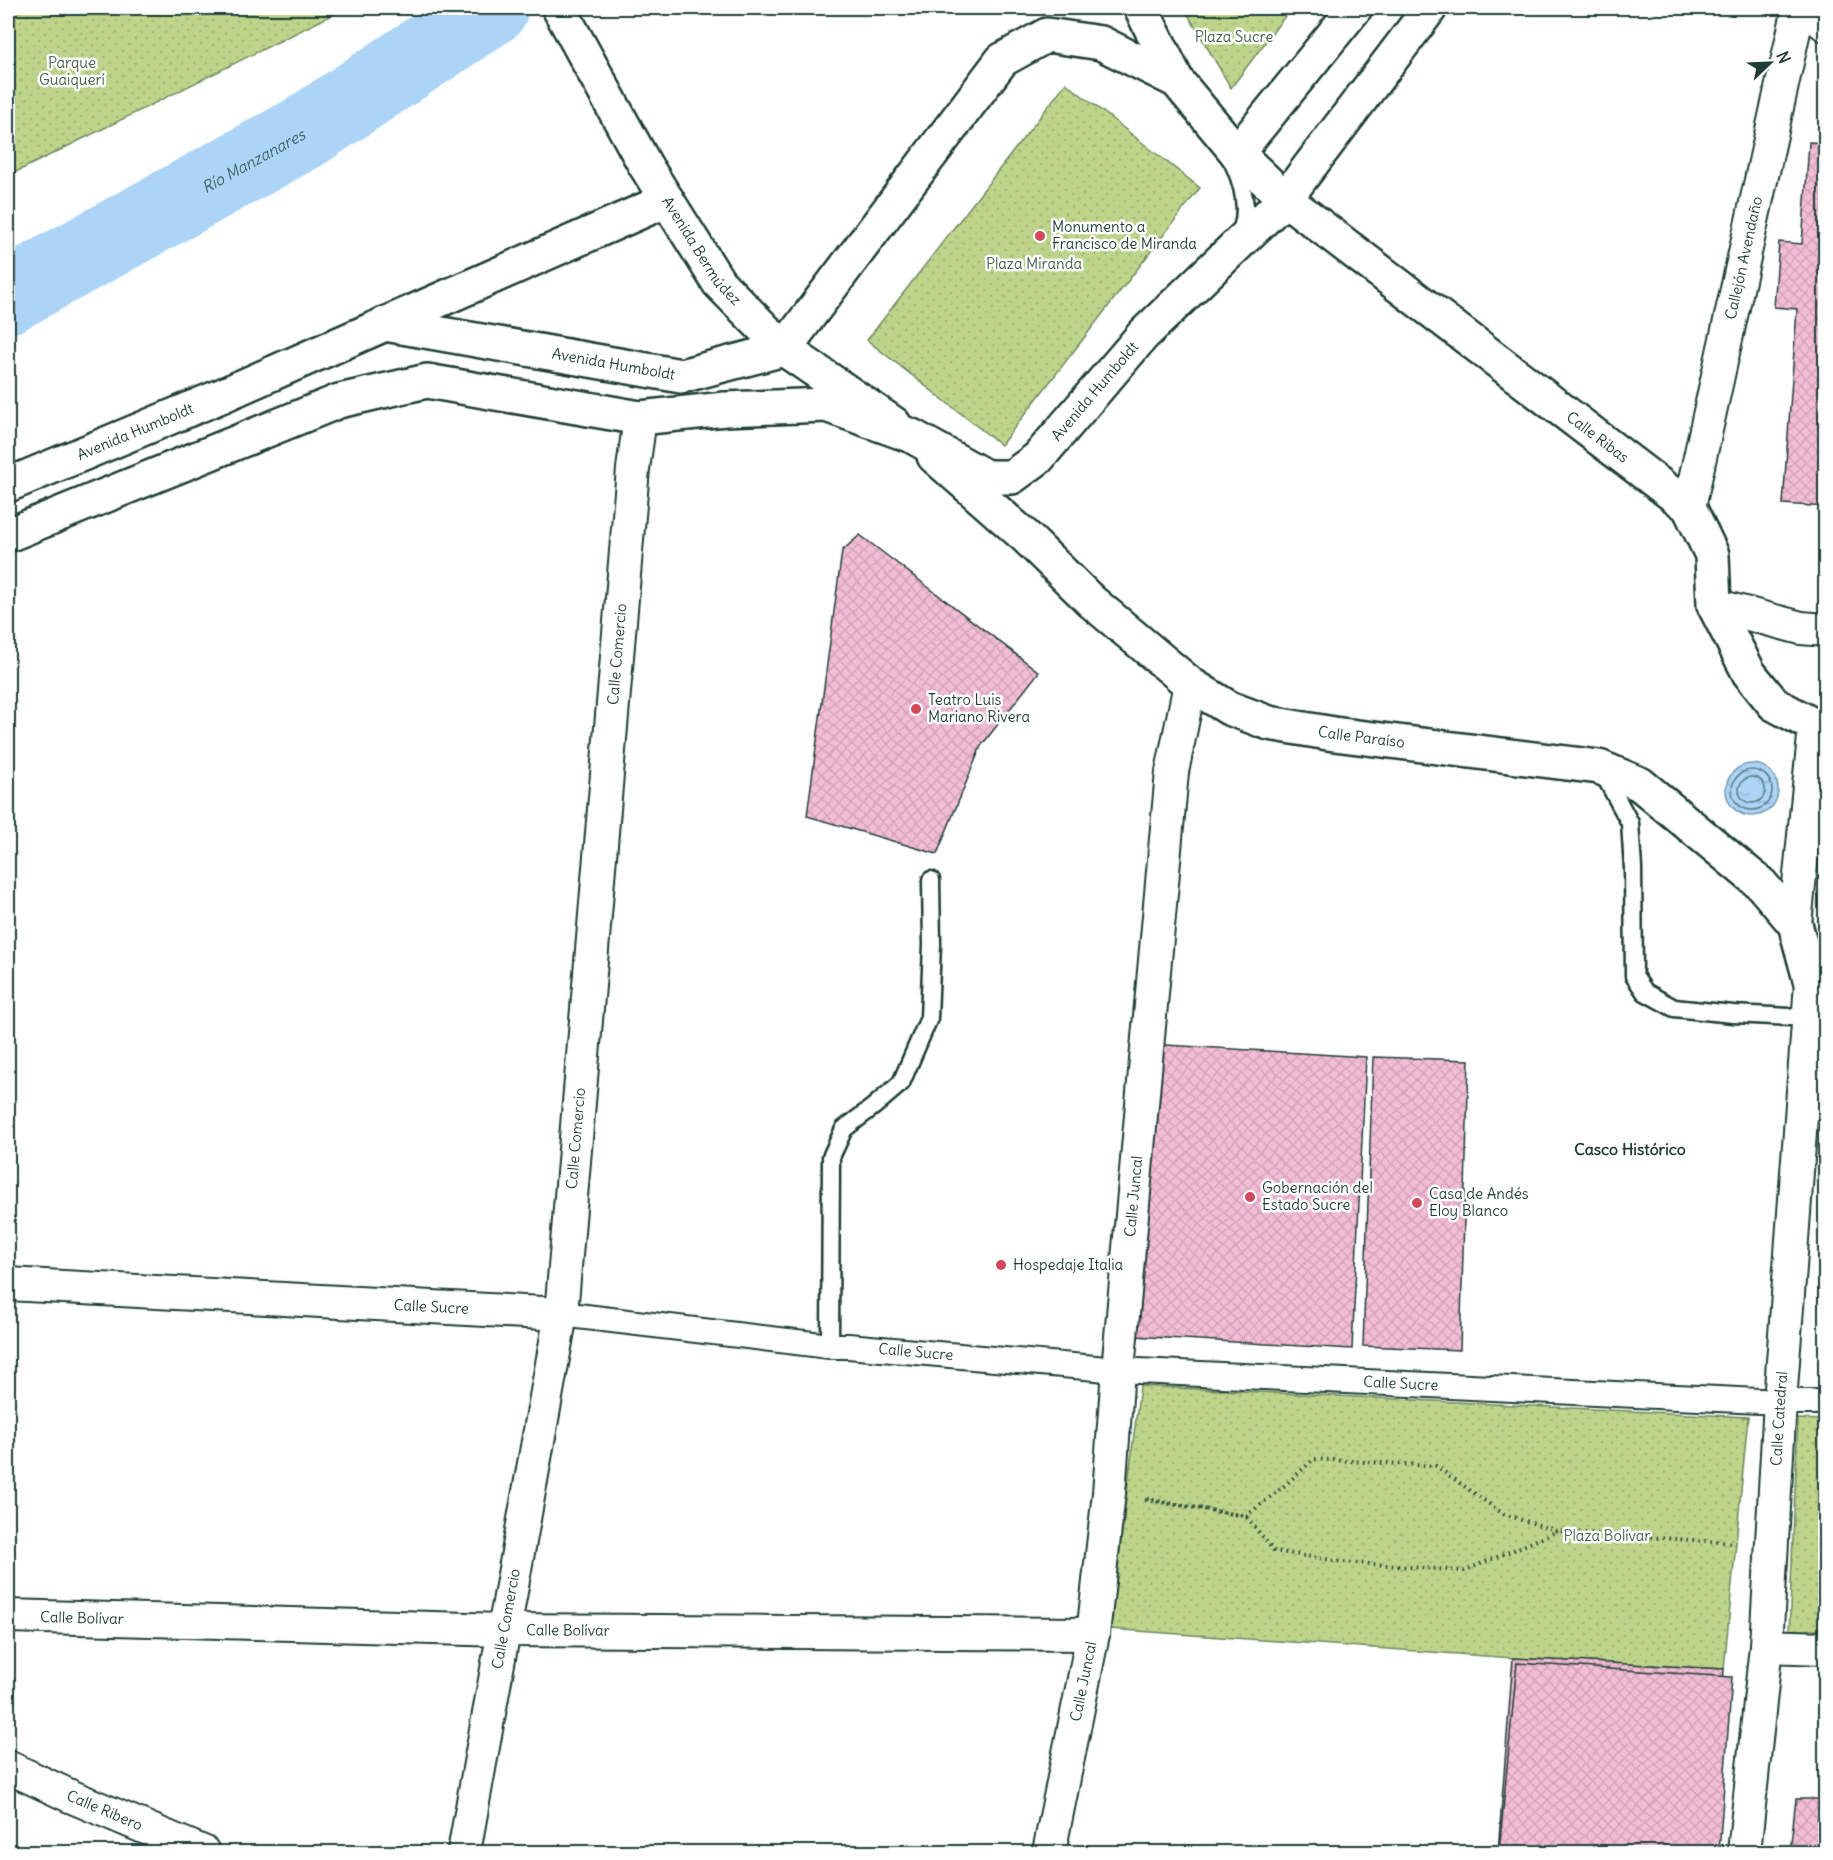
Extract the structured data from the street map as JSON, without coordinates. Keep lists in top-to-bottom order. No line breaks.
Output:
{"streets":{"main road":["Avenida Bermúdez","Avenida Humboldt","Calle Ribas","Calle Paraíso"],"street":["Callejón Avendaño","Calle Comercio","Calle Juncal","Calle Sucre","Calle Catedral","Calle Bolívar","Calle Ribero"]},"crossings":[["Avenida Bermúdez","Avenida Humboldt"],["Avenida Bermúdez","Calle Paraíso"],["Callejón Avendaño","Calle Ribas"],["Avenida Humboldt","Calle Ribas"],["Avenida Humboldt","Calle Comercio"],["Avenida Humboldt","Calle Paraíso"],["Calle Comercio","Calle Sucre"],["Calle Comercio","Calle Bolívar"],["Calle Paraíso","Calle Juncal"],["Calle Paraíso","Calle Catedral"],["Calle Juncal","Calle Sucre"],["Calle Juncal","Calle Bolívar"],["Calle Sucre","Calle Catedral"]],"districts":["Casco Histórico"],"water":["Río Manzanares"],"parks":["Plaza Sucre","Parque Guaiquerí","Plaza Miranda","Plaza Bolívar"],"places":["Monumento a Francisco de Miranda","Teatro Luis Mariano Rivera","Gobernación del Estado Sucre","Casa de Andés Eloy Blanco","Hospedaje Italia"],"north":"top right"}
